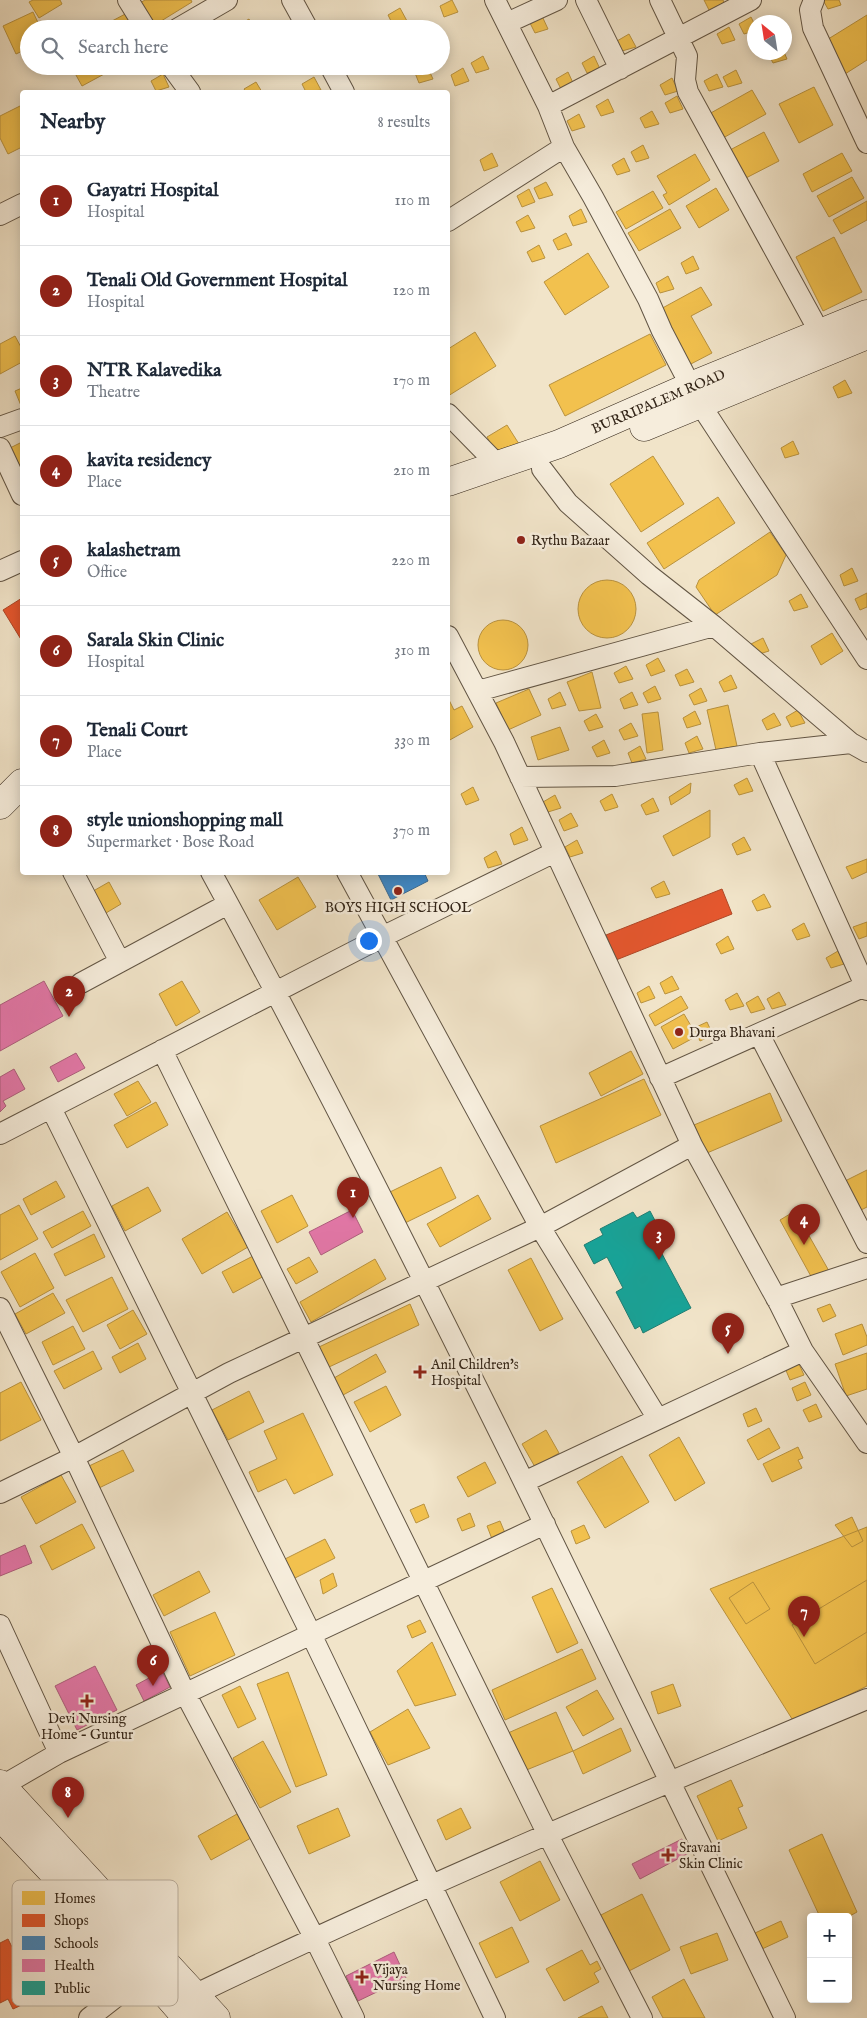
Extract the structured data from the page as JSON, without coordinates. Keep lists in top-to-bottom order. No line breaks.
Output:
{"streets":{"main road":["BURRIPALEM ROAD"]},"places":{"other":["Rythu Bazaar","BOYS HIGH SCHOOL","Durga Bhavani"],"health":["Anil Children's Hospital","Devi Nursing Home - Guntur","Sravani Skin Clinic","Vijaya Nursing Home"]},"legend":["Homes","Shops","Schools","Health","Public"],"north":"top left","page":{"search":"Search here","heading":["Nearby","8 results"],"list":[{"mark":"1","name":"Gayatri Hospital","note":"Hospital","value":"110 m"},{"mark":"2","name":"Tenali Old Government Hospital","note":"Hospital","value":"120 m"},{"mark":"3","name":"NTR Kalavedika","note":"Theatre","value":"170 m"},{"mark":"4","name":"kavita residency","note":"Place","value":"210 m"},{"mark":"5","name":"kalashetram","note":"Office","value":"220 m"},{"mark":"6","name":"Sarala Skin Clinic","note":"Hospital","value":"310 m"},{"mark":"7","name":"Tenali Court","note":"Place","value":"330 m"},{"mark":"8","name":"style unionshopping mall","note":"Supermarket · Bose Road","value":"370 m"}],"pins":["2","1","4","3","5","7","6","8"],"map_buttons":["+","−"]}}
